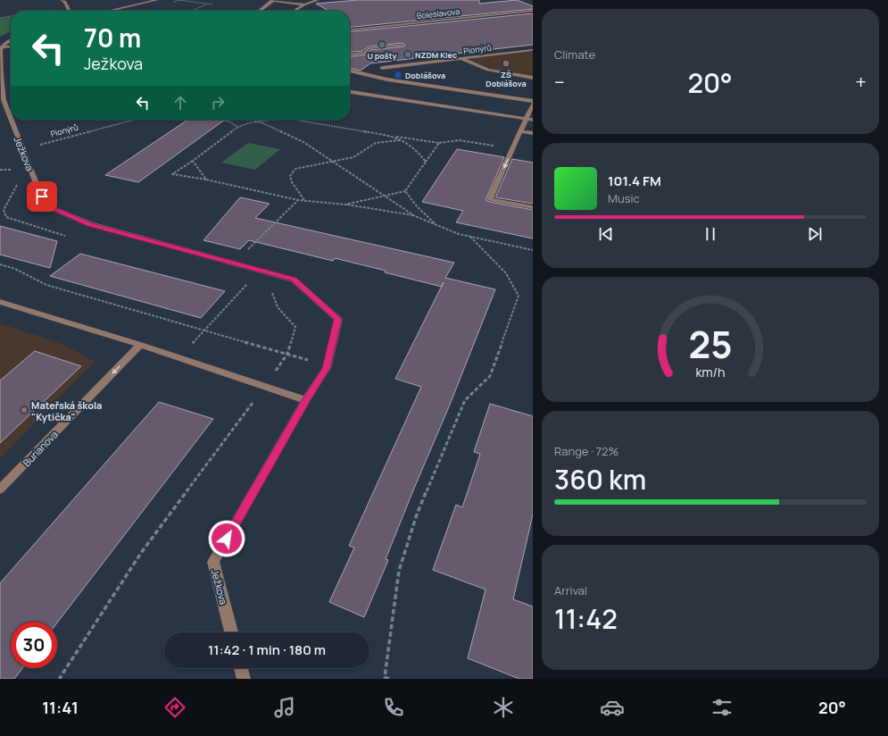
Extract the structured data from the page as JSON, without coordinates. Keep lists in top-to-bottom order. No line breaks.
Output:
{"streets":{"street":["Boleslavova","Pionýrů","Ježkova","Burianova"]},"crossings":[["Pionýrů","Ježkova"]],"one_way":["Burianova"],"places":{"other":["U pošty","NZDM Klec","ZŠ Dobiášova","Mateřská škola \"Kytička\""],"transit":["Dobiášova"]},"page":{"tile":["Climate",["Range · 72%","360 km"],["Arrival","11:42"]],"turn":["70 m","Ježkova"],"heat":["−","20°","+"],"song":["101.4 FM","Music"],"limit":"30","trip":"11:42 · 1 min · 180 m","tabs":["11:41","20°"],"gauge":["25","km/h"]}}
